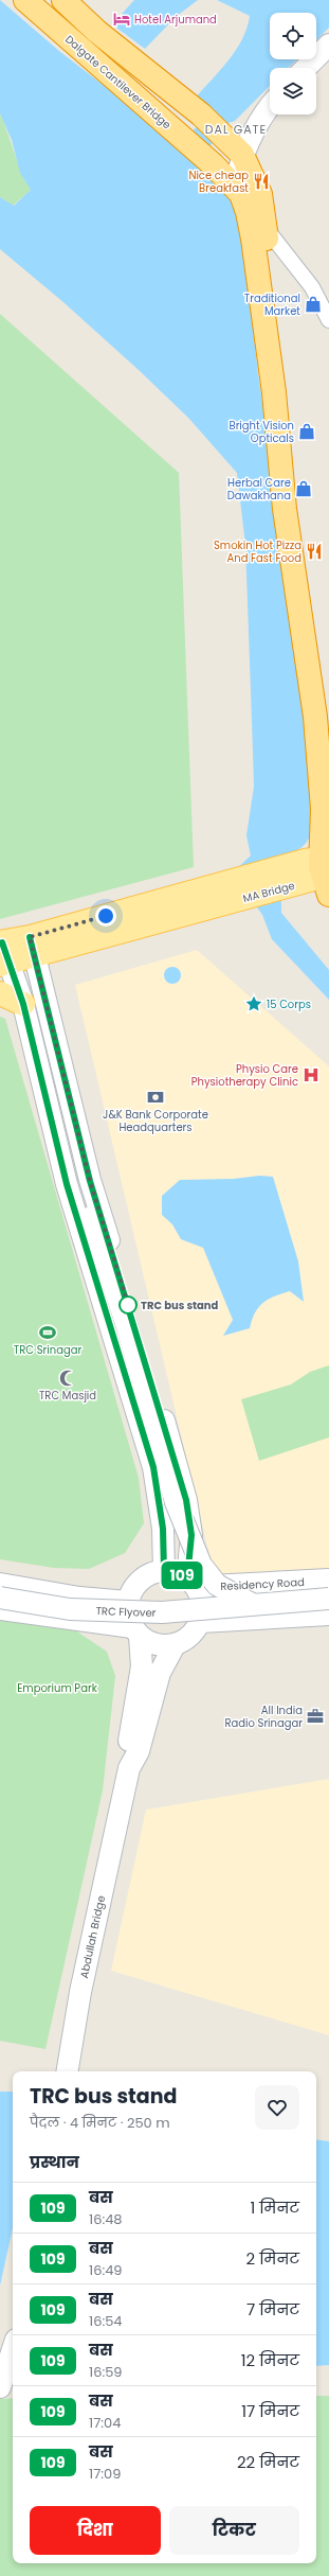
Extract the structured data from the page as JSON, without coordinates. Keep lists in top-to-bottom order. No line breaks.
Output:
{"streets":{"highway":["Dalgate Cantilever Bridge"],"main road":["MA Bridge","Residency Road","TRC Flyover","Abdullah Bridge"]},"districts":["DAL GATE"],"parks":["Emporium Park"],"places":{"hotel":["Hotel Arjumand"],"restaurant":["Nice cheap Breakfast","Smokin Hot Pizza And Fast Food"],"shop":["Traditional Market","Bright Vision Opticals","Herbal Care Dawakhana"],"place":["15 Corps"],"hospital":["Physio Care Physiotherapy Clinic"],"bank":["J&K Bank Corporate Headquarters"],"other":["TRC bus stand"],"sports":["TRC Srinagar"],"mosque":["TRC Masjid"],"office":["All India Radio Srinagar"]},"lines":["bus line 109"],"page":{"on_map":"109","heading":[["TRC bus stand","पैदल · 4 मिनट · 250 m"],"प्रस्थान"],"list":[{"mark":"109","name":"बस","note":"16:48","value":"1 मिनट"},{"mark":"109","name":"बस","note":"16:49","value":"2 मिनट"},{"mark":"109","name":"बस","note":"16:54","value":"7 मिनट"},{"mark":"109","name":"बस","note":"16:59","value":"12 मिनट"},{"mark":"109","name":"बस","note":"17:04","value":"17 मिनट"},{"mark":"109","name":"बस","note":"17:09","value":"22 मिनट"}],"buttons":["दिशा","टिकट"]}}
